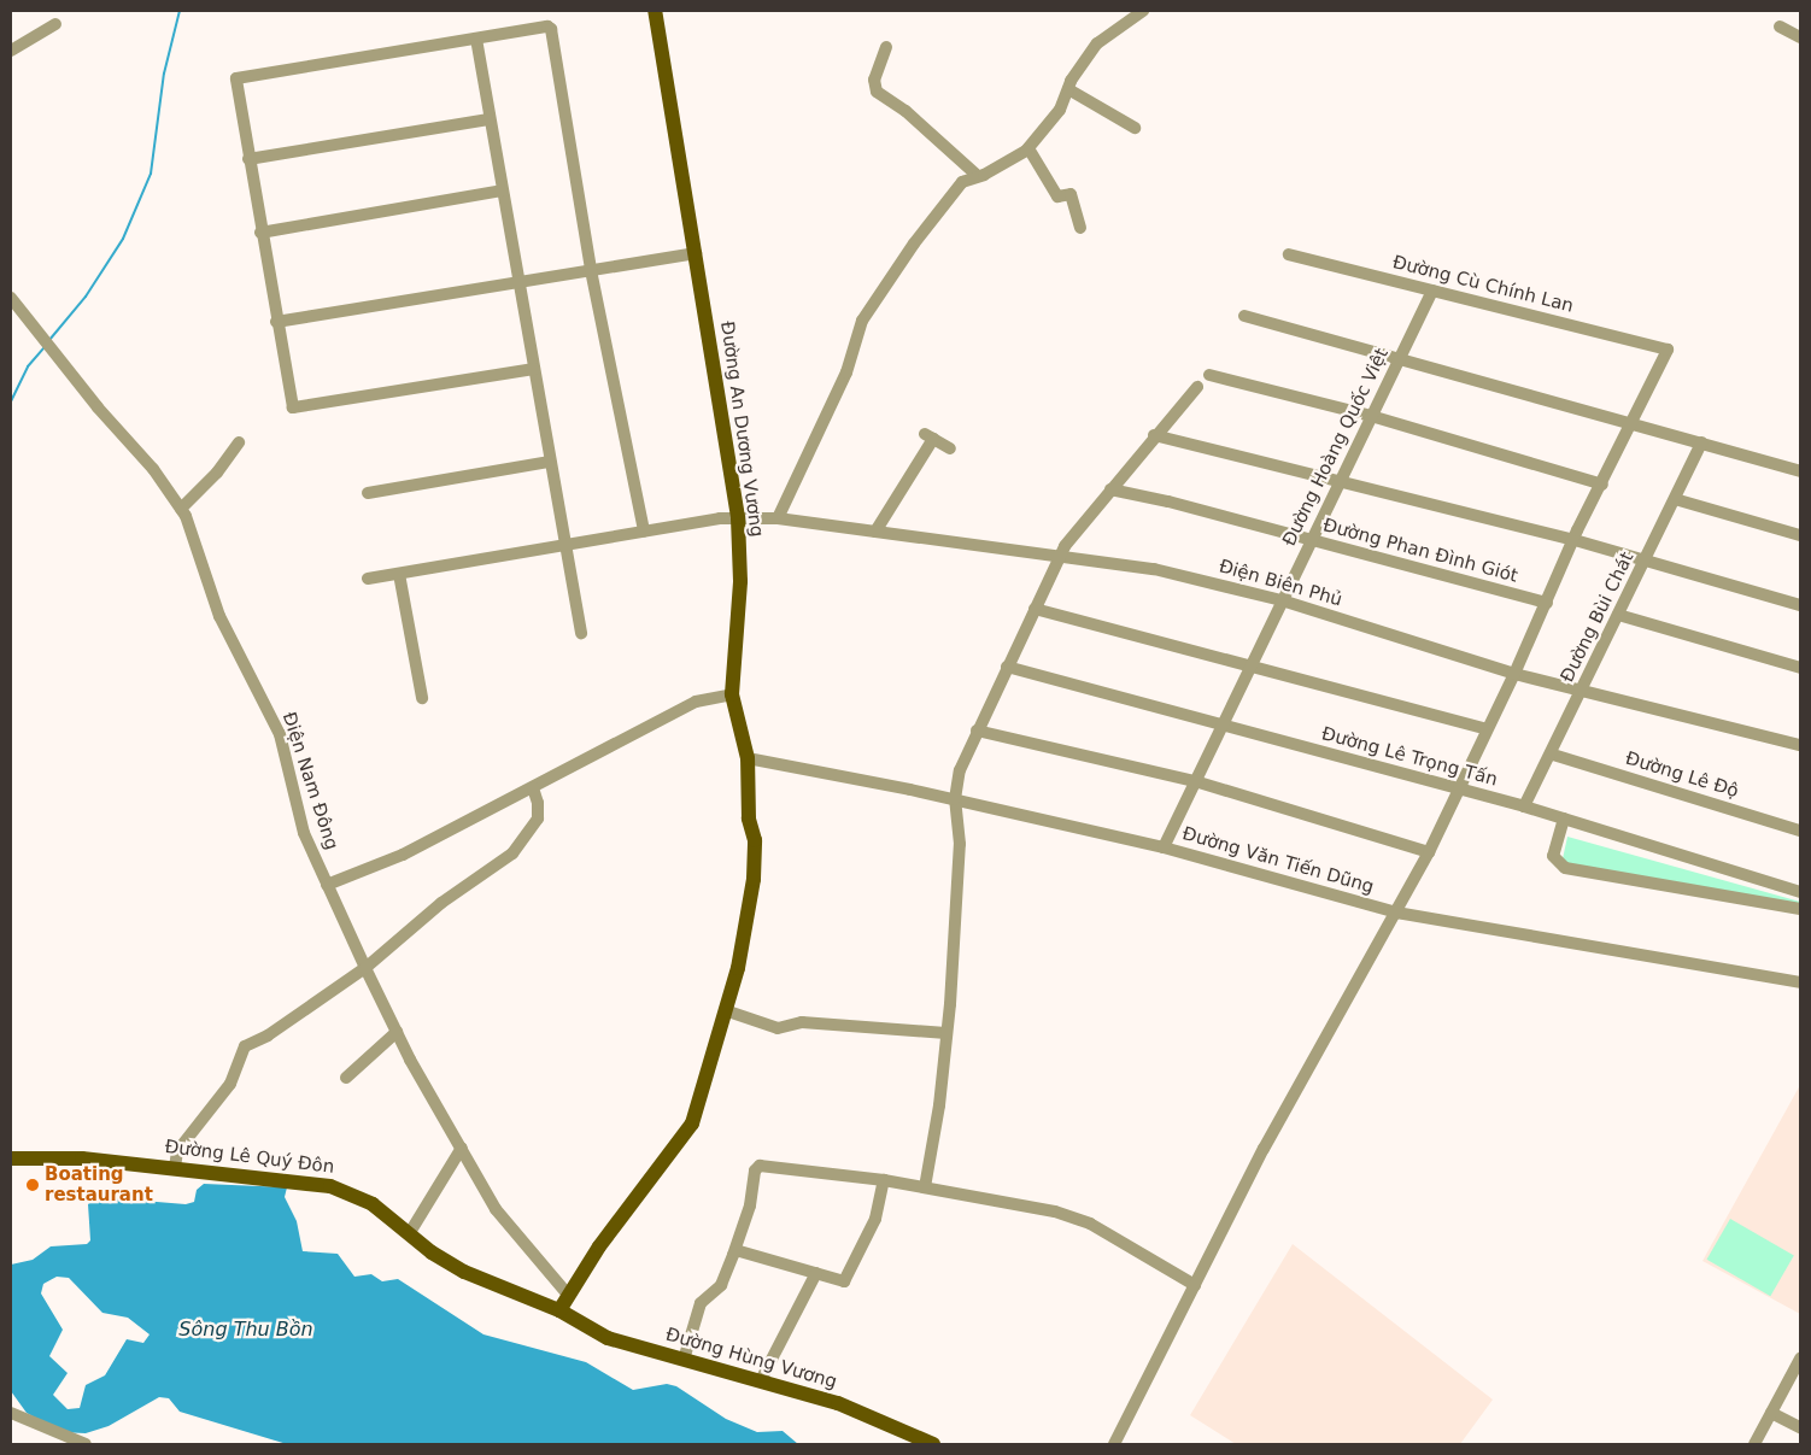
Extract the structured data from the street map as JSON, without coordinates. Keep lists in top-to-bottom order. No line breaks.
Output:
{"streets":{"main road":["Đường An Dương Vương","Đường Lê Quý Đôn","Đường Hùng Vương"],"street":["Đường Cù Chính Lan","Đường Hoàng Quốc Việt","Đường Phan Đình Giót","Điện Biên Phủ","Đường Bùi Chát","Đường Lê Trọng Tấn","Đường Lê Độ","Điện Nam Đông","Đường Văn Tiến Dũng"]},"crossings":[["Đường Cù Chính Lan","Đường Hoàng Quốc Việt"],["Đường An Dương Vương","Điện Biên Phủ"],["Đường An Dương Vương","Điện Nam Đông"],["Đường An Dương Vương","Đường Văn Tiến Dũng"],["Đường An Dương Vương","Đường Lê Quý Đôn"],["Đường An Dương Vương","Đường Hùng Vương"],["Đường Hoàng Quốc Việt","Đường Phan Đình Giót"],["Đường Hoàng Quốc Việt","Điện Biên Phủ"],["Đường Hoàng Quốc Việt","Đường Lê Trọng Tấn"],["Đường Hoàng Quốc Việt","Đường Văn Tiến Dũng"],["Điện Biên Phủ","Đường Bùi Chát"],["Đường Bùi Chát","Đường Lê Trọng Tấn"],["Đường Bùi Chát","Đường Lê Độ"],["Đường Lê Quý Đôn","Đường Hùng Vương"]],"water":["Sông Thu Bồn"],"places":["Boating restaurant"]}
